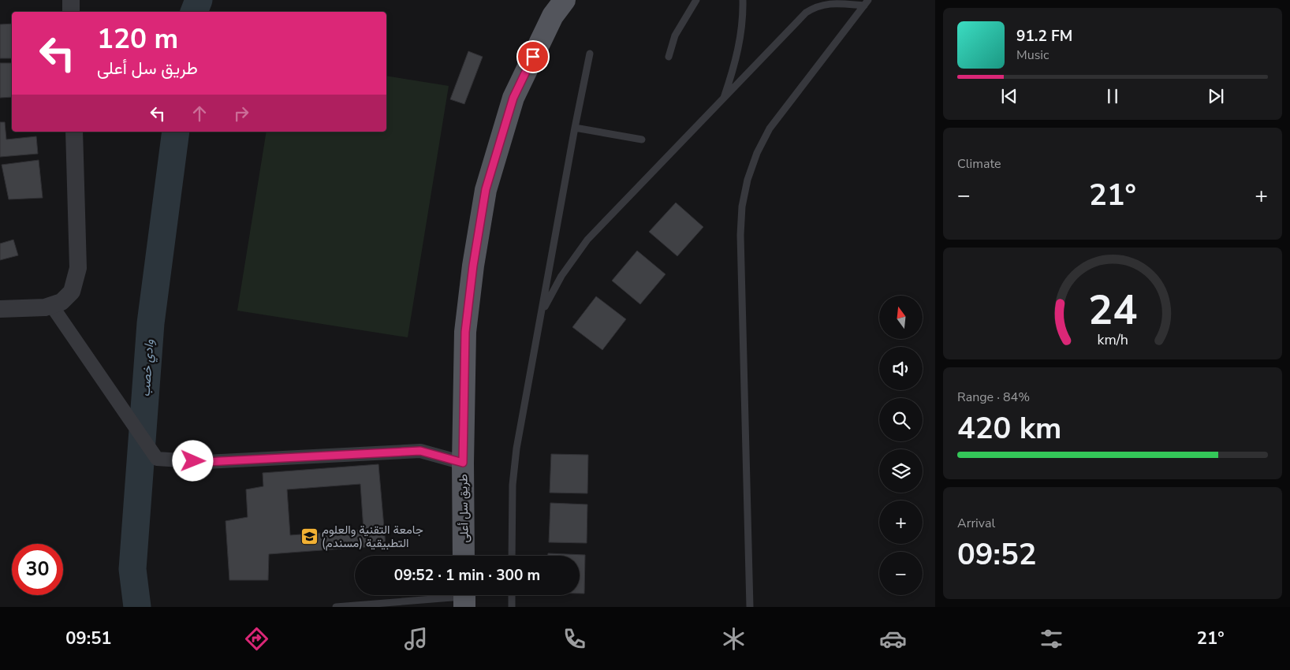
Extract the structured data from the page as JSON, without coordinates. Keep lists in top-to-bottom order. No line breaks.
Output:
{"streets":{"main road":["طريق سل أعلى"]},"water":["وادي خصب"],"places":{"school or university":["جامعة التقنية والعلوم التطبيقية (مسندم)"]},"north":"top","page":{"turn":["120 m","طريق سل أعلى"],"song":["91.2 FM","Music"],"tile":["Climate",["Range · 84%","420 km"],["Arrival","09:52"]],"heat":["−","21°","+"],"map_buttons":["+","−"],"limit":"30","trip":"09:52 · 1 min · 300 m","tabs":["09:51","21°"],"gauge":["24","km/h"]}}
